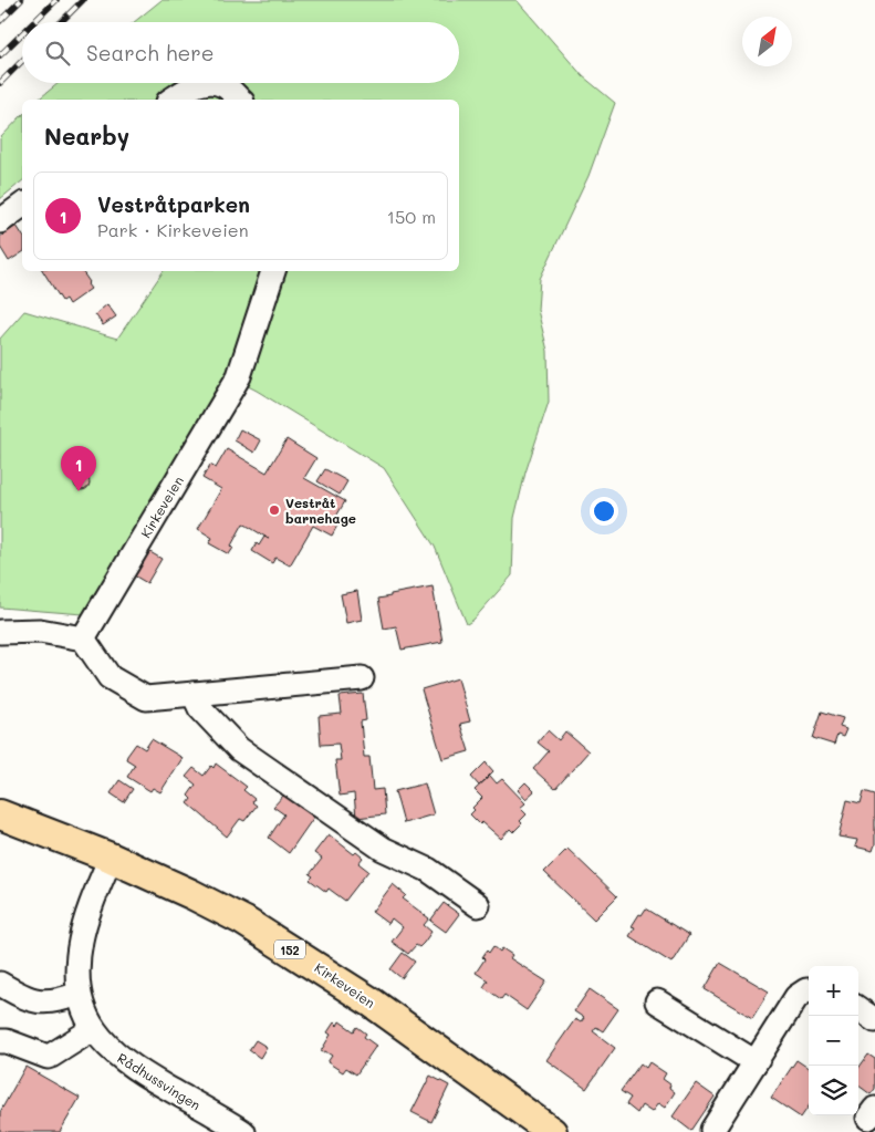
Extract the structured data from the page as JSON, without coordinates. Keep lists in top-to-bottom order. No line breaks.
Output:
{"streets":{"main road":["Kirkeveien","152"],"street":["Rådhussvingen"]},"crossings":[["Kirkeveien","Rådhussvingen"]],"places":["Vestråt barnehage"],"north":"top right","page":{"search":"Search here","heading":"Nearby","list":[{"mark":"1","name":"Vestråtparken","note":"Park · Kirkeveien","value":"150 m"}],"pins":"1","map_buttons":["+","−"]}}
